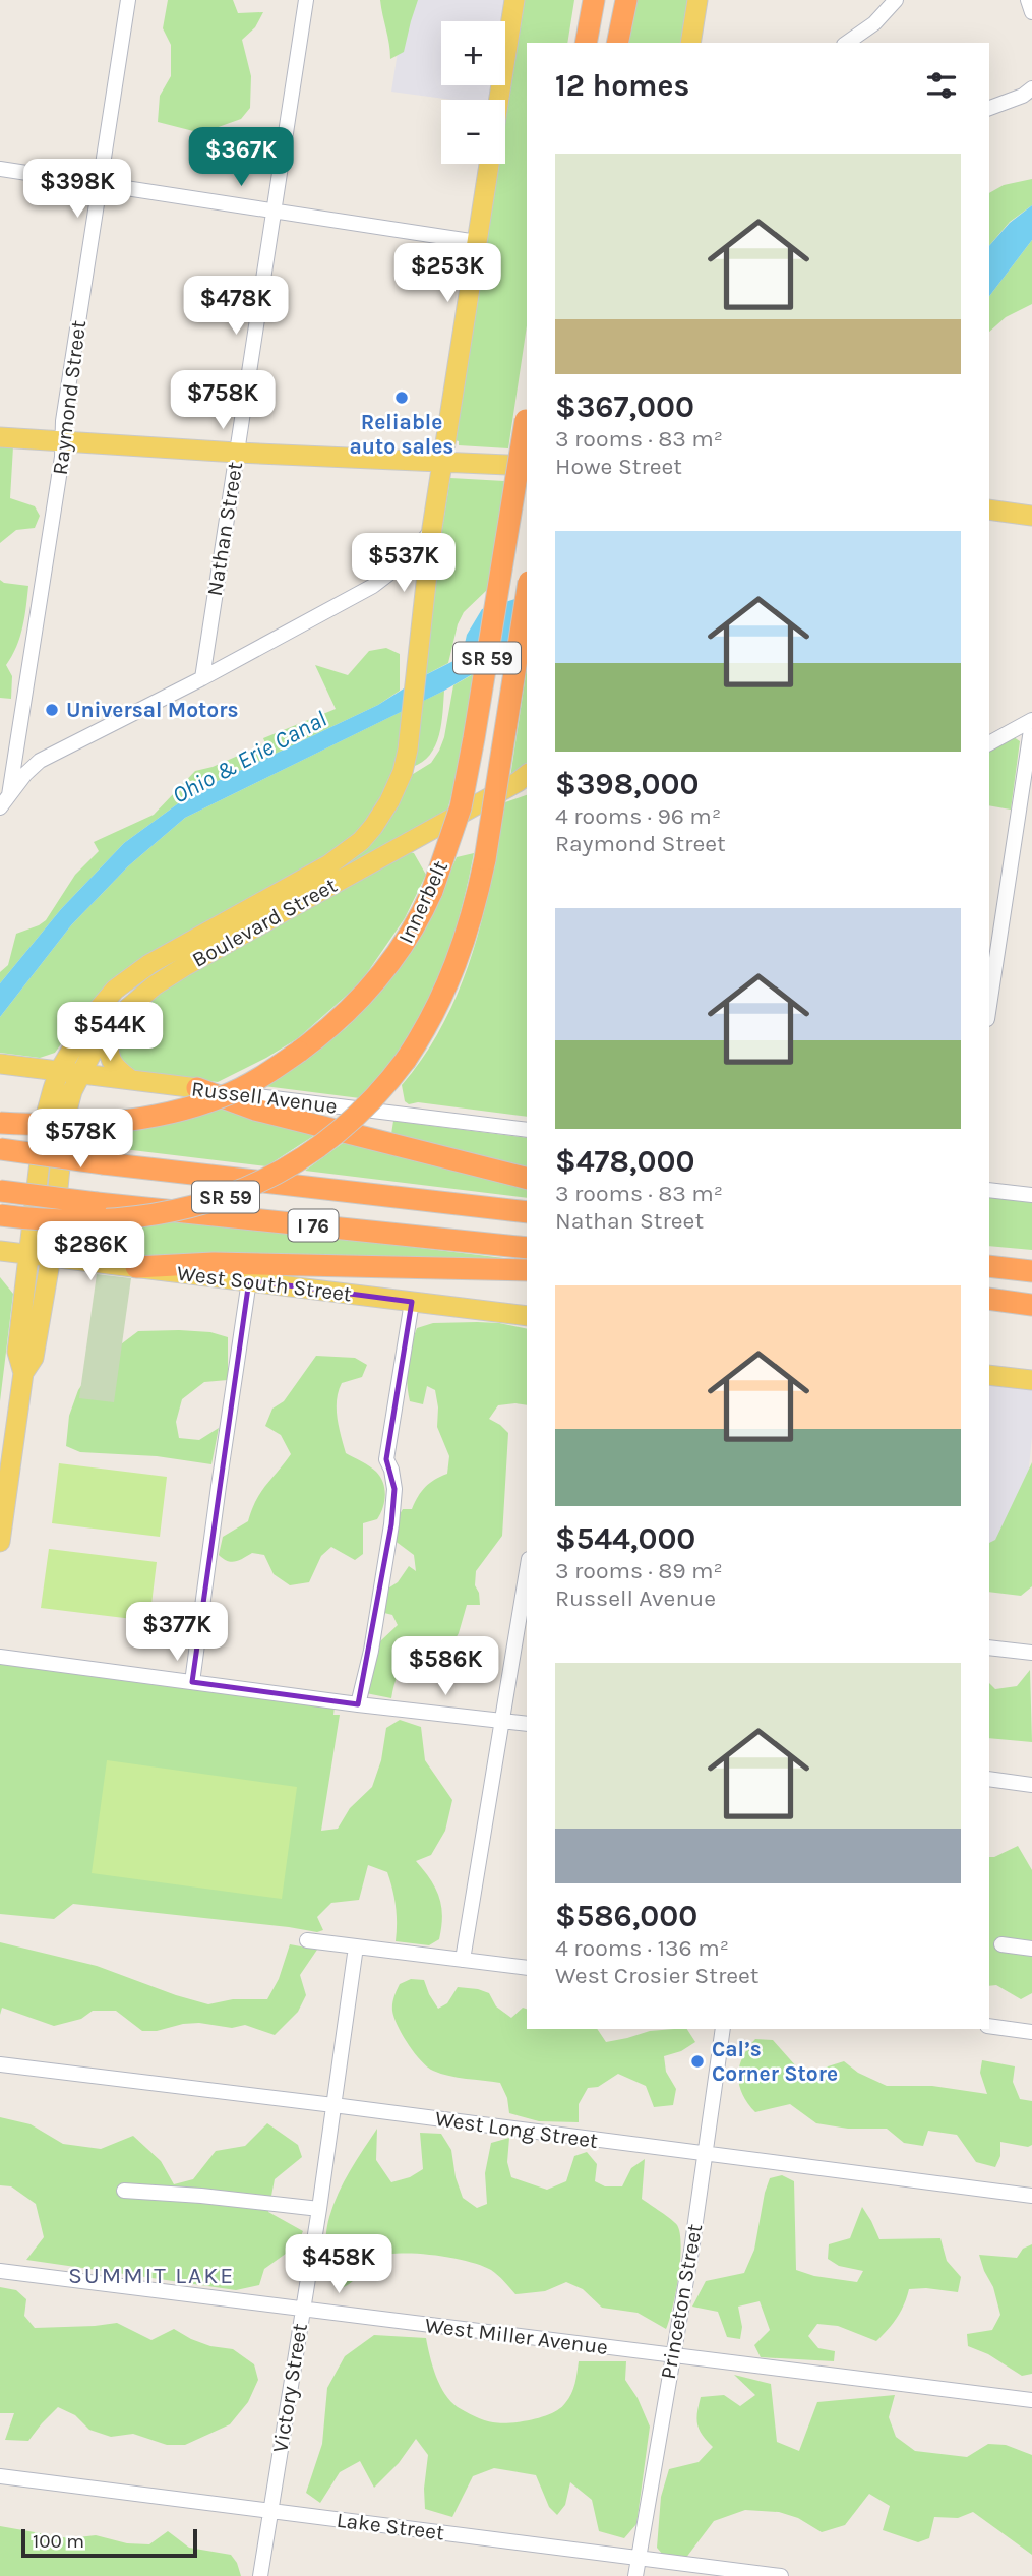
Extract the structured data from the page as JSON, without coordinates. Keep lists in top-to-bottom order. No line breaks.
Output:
{"streets":{"highway":["SR 59","Innerbelt","I 76"],"main road":["Boulevard Street","Russell Avenue","West South Street"],"street":["Raymond Street","Nathan Street","West Long Street","Princeton Street","West Miller Avenue","Victory Street","Lake Street"]},"crossings":[["Boulevard Street","Russell Avenue"],["Boulevard Street","West South Street"],["West Long Street","Princeton Street"],["West Long Street","Victory Street"],["Princeton Street","West Miller Avenue"],["Princeton Street","Lake Street"],["West Miller Avenue","Victory Street"],["Victory Street","Lake Street"]],"districts":["SUMMIT LAKE"],"water":["Ohio & Erie Canal"],"places":["Reliable auto sales","Universal Motors","Cal’s Corner Store"],"scale_bar":"100 m","page":{"map_buttons":["+","−"],"heading":"12 homes","price":["$367K","$398K","$253K","$478K","$758K","$537K","$544K","$578K","$286K","$377K","$586K","$458K"],"list":[{"name":"$367,000","note":"3 rooms · 83 m² · Howe Street"},{"name":"$398,000","note":"4 rooms · 96 m² · Raymond Street"},{"name":"$478,000","note":"3 rooms · 83 m² · Nathan Street"},{"name":"$544,000","note":"3 rooms · 89 m² · Russell Avenue"},{"name":"$586,000","note":"4 rooms · 136 m² · West Crosier Street"}],"scale":"100 m"}}
